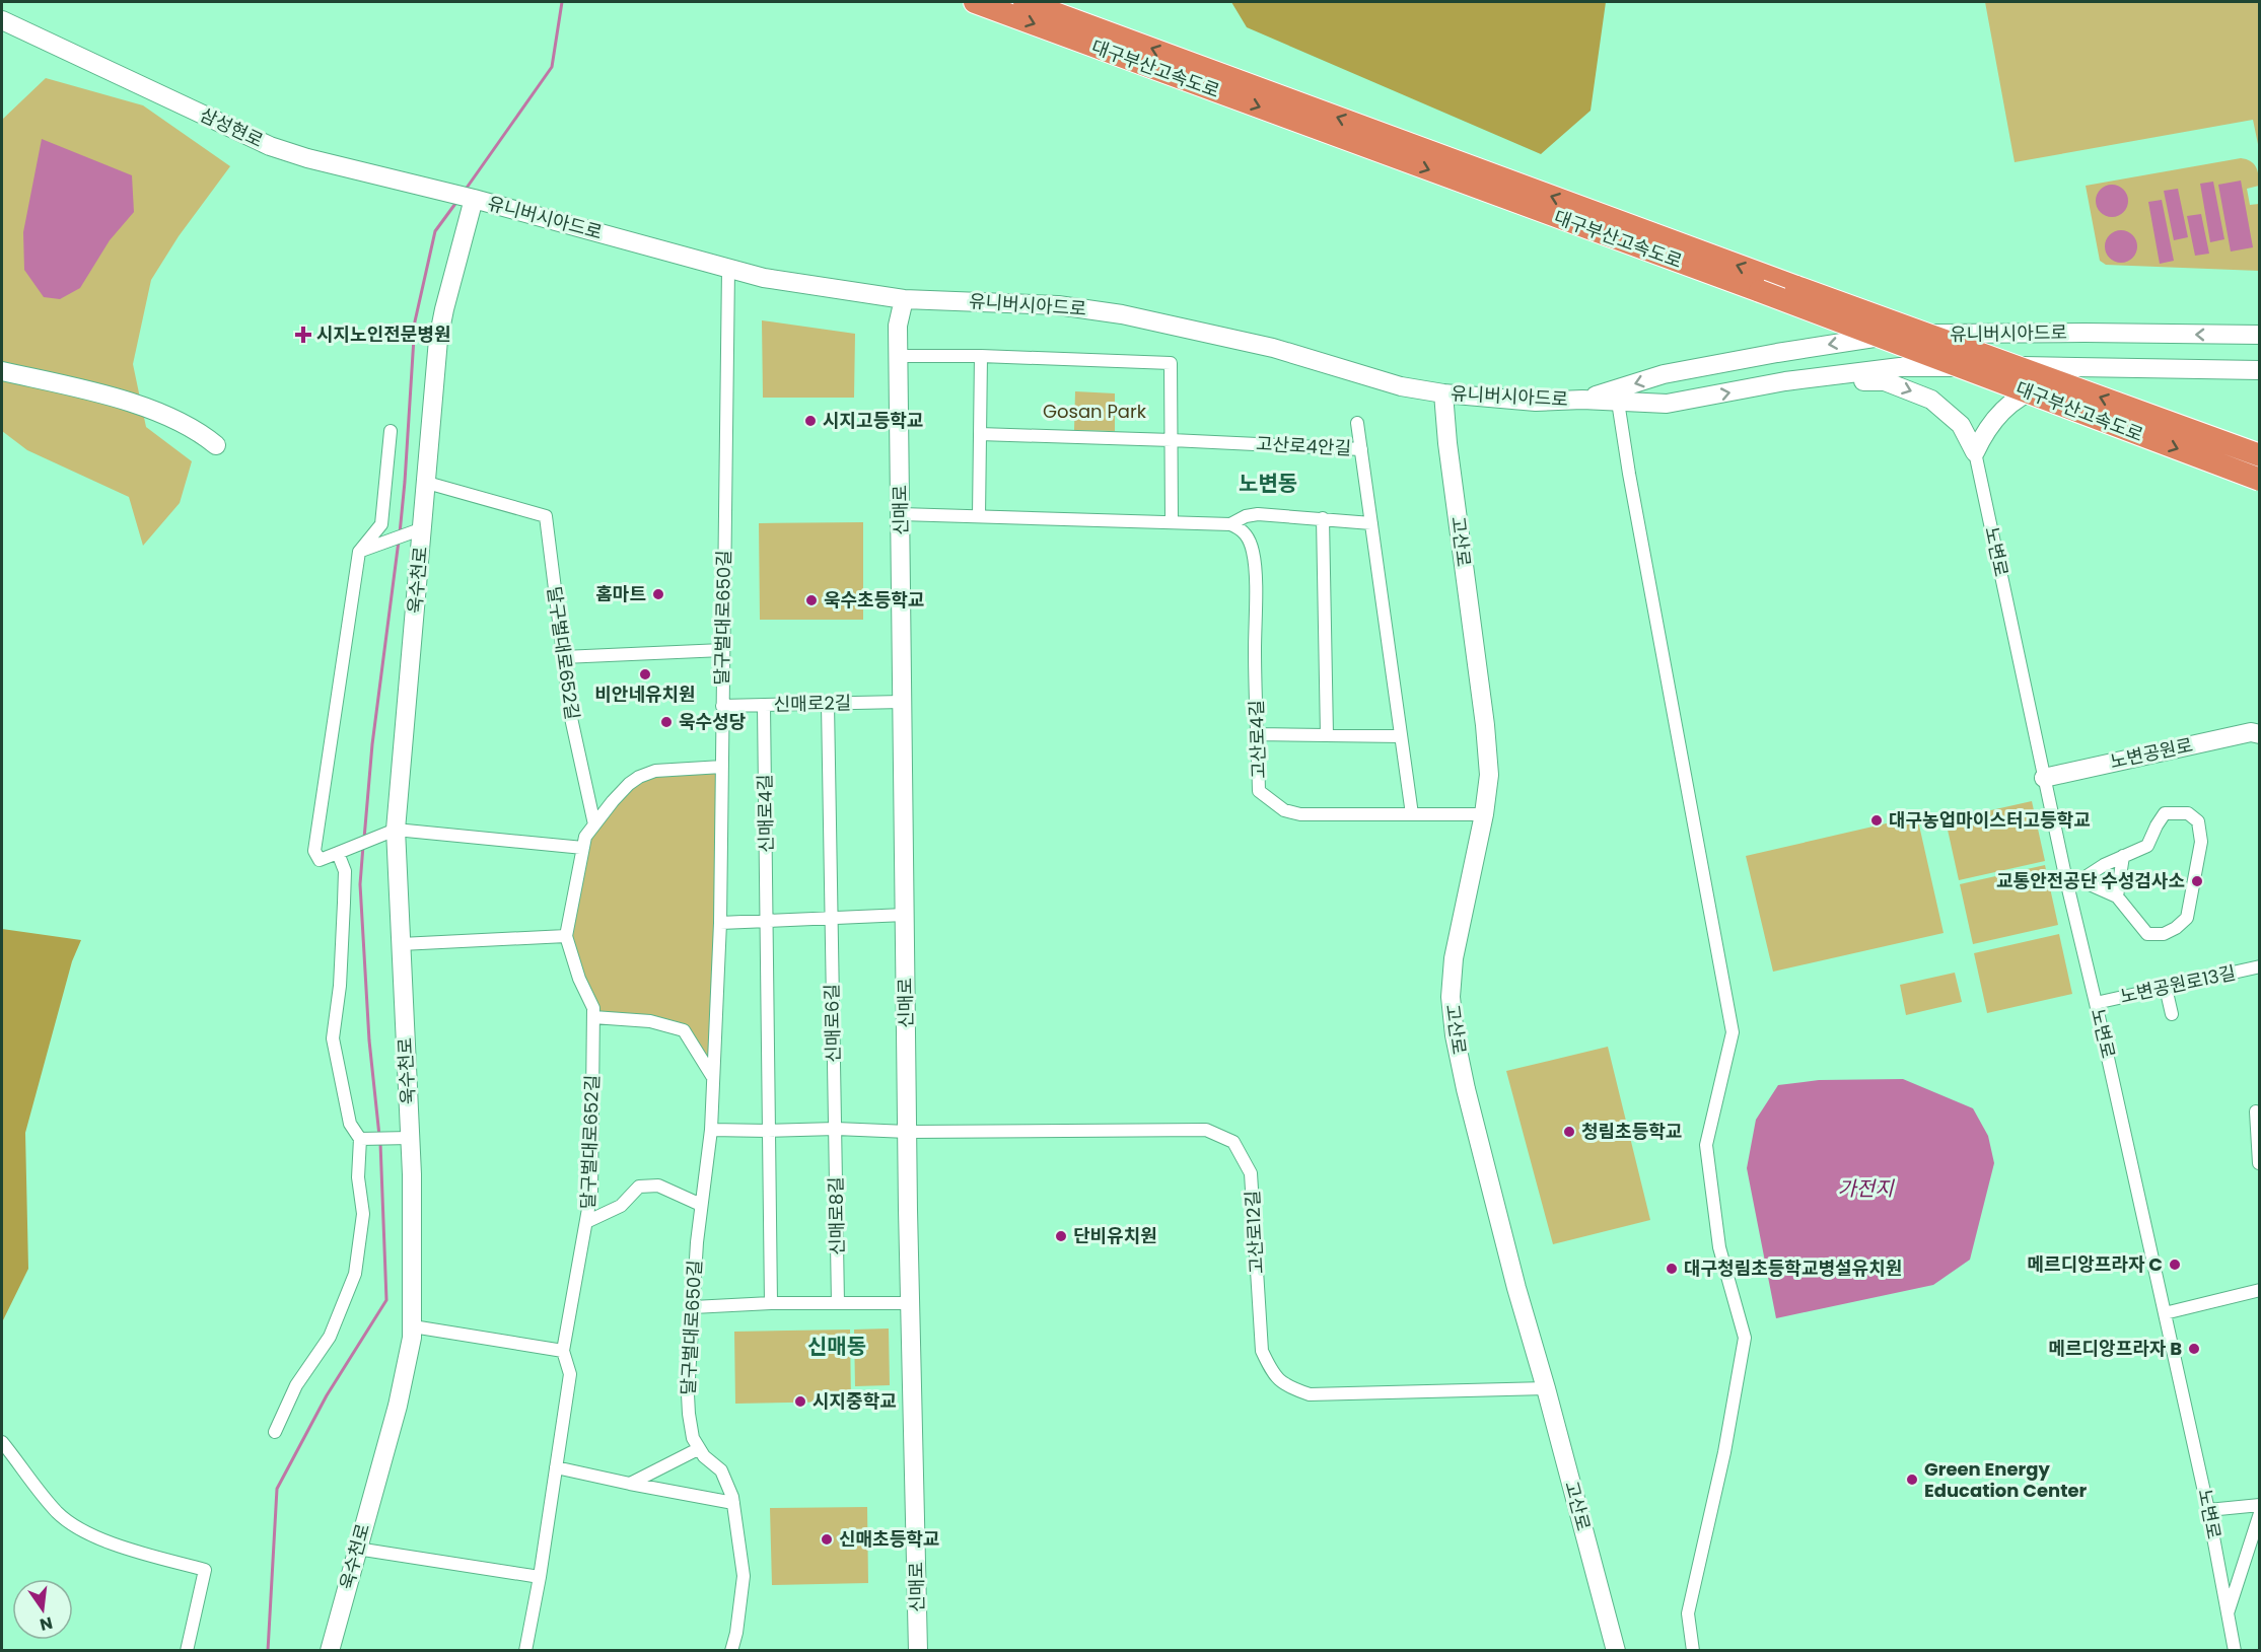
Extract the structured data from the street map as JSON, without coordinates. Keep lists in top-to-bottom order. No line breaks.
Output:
{"streets":{"highway":["대구부산고속도로"],"main road":["삼성현로","유니버시아드로","신매로","고산로","욱수천로","노변공원로"],"street":["고산로4안길","노변로","달구벌대로650길","달구벌대로652길","신매로2길","고산로4길","신매로4길","노변공원로13길","신매로6길","신매로8길","고산로12길"]},"crossings":[["삼성현로","유니버시아드로"],["삼성현로","욱수천로"],["유니버시아드로","신매로"],["유니버시아드로","고산로"],["유니버시아드로","욱수천로"],["유니버시아드로","달구벌대로650길"],["고산로4안길","고산로4길"],["신매로","신매로2길"],["신매로","고산로12길"],["고산로","고산로4길"],["고산로","고산로12길"],["노변로","노변공원로"],["노변로","노변공원로13길"],["욱수천로","달구벌대로652길"],["달구벌대로650길","달구벌대로652길"],["달구벌대로650길","신매로2길"],["신매로2길","신매로4길"],["신매로6길","신매로8길"]],"districts":["노변동","신매동"],"water":["가전지"],"parks":["Gosan Park"],"places":{"health":["시지노인전문병원"],"other":["시지고등학교","홈마트","욱수초등학교","비안네유치원","욱수성당","대구농업마이스터고등학교","교통안전공단 수성검사소","청림초등학교","단비유치원","메르디앙프라자 C","대구청림초등학교병설유치원","메르디앙프라자 B","시지중학교","Green Energy Education Center","신매초등학교"]},"north":"bottom"}
